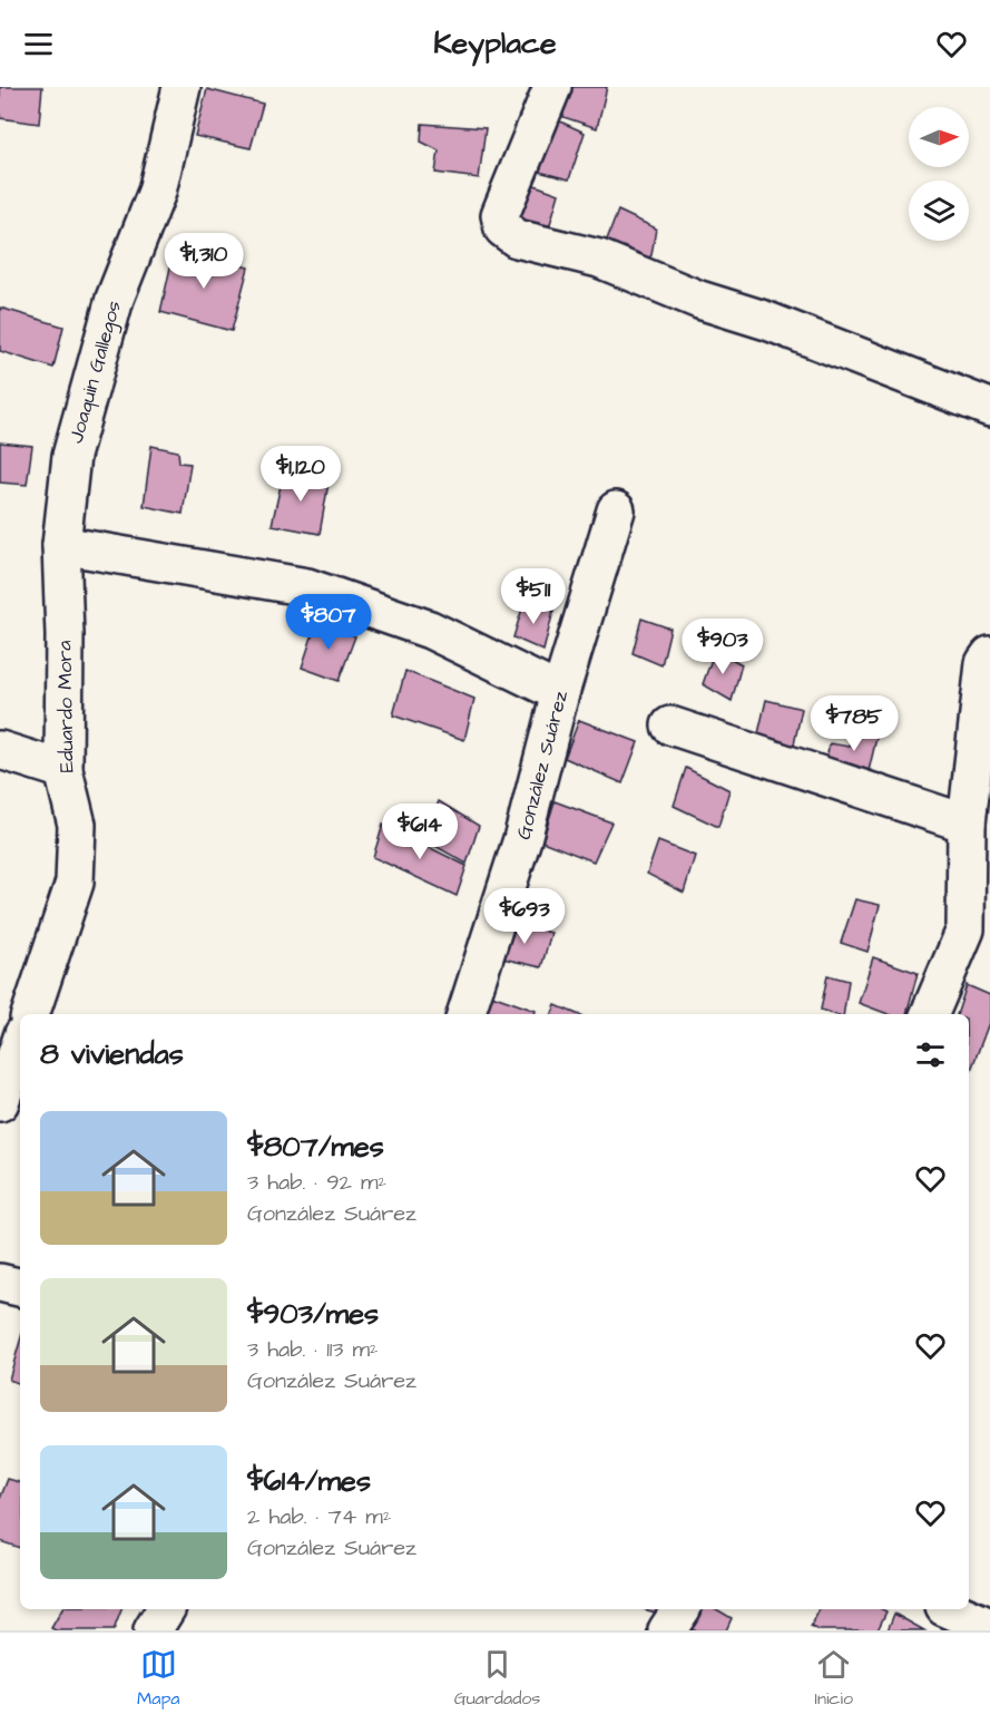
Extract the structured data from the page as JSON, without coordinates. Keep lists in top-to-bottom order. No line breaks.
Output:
{"streets":{"street":["Joaquin Gallegos","Eduardo Mora","González Suárez"]},"crossings":[["Joaquin Gallegos","Eduardo Mora"]],"north":"right","page":{"header":"Keyplace","price":["$1,310","$1,120","$511","$807","$903","$785","$614","$693"],"heading":"8 viviendas","list":[{"name":"$807/mes","note":"3 hab. · 92 m² · González Suárez"},{"name":"$903/mes","note":"3 hab. · 113 m² · González Suárez"},{"name":"$614/mes","note":"2 hab. · 74 m² · González Suárez"}],"tabs":["Mapa","Guardados","Inicio"]}}
